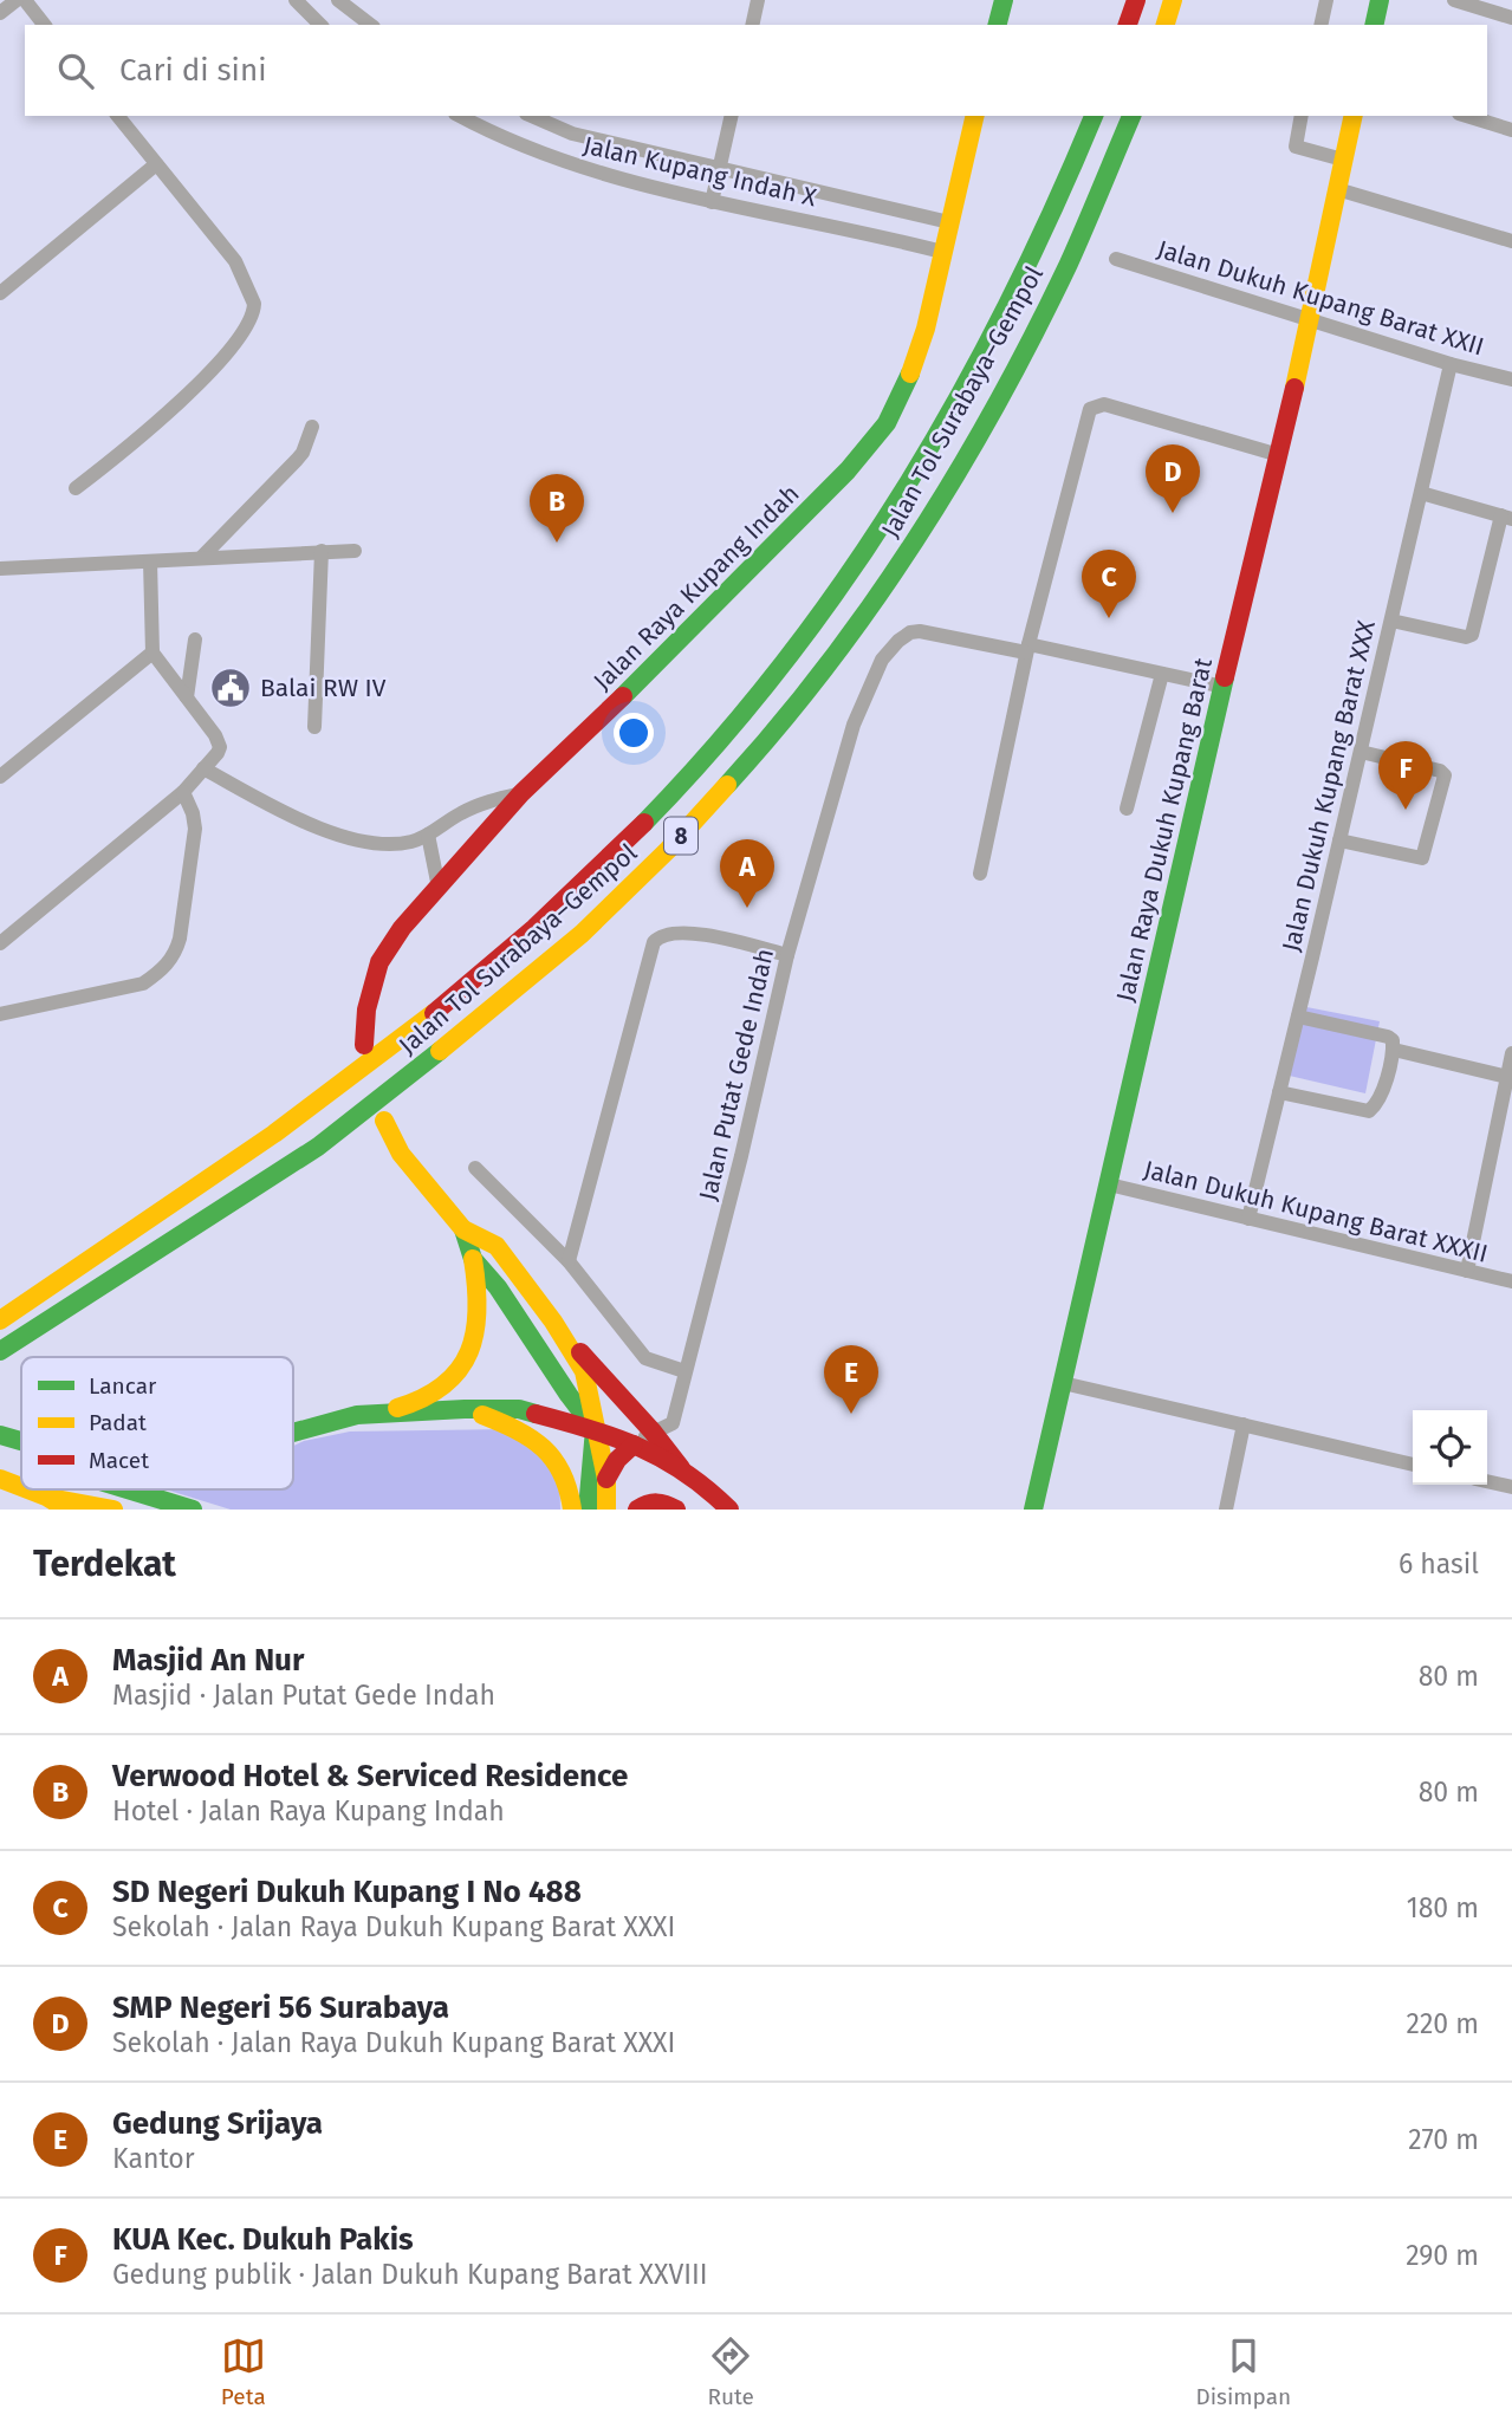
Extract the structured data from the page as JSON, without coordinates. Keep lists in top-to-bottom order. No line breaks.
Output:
{"streets":{"main road":["Jalan Tol Surabaya–Gempol","Jalan Raya Kupang Indah","Jalan Raya Dukuh Kupang Barat","8"],"street":["Jalan Kupang Indah X","Jalan Dukuh Kupang Barat XXII","Jalan Dukuh Kupang Barat XXX","Jalan Putat Gede Indah","Jalan Dukuh Kupang Barat XXXII"]},"crossings":[["Jalan Kupang Indah X","Jalan Raya Kupang Indah"],["Jalan Dukuh Kupang Barat XXII","Jalan Dukuh Kupang Barat XXX"],["Jalan Dukuh Kupang Barat XXII","Jalan Raya Dukuh Kupang Barat"],["Jalan Dukuh Kupang Barat XXX","Jalan Dukuh Kupang Barat XXXII"],["Jalan Raya Dukuh Kupang Barat","Jalan Putat Gede Indah"],["Jalan Raya Dukuh Kupang Barat","Jalan Dukuh Kupang Barat XXXII"]],"places":{"public building":["Balai RW IV"]},"legend":["Lancar","Padat","Macet"],"page":{"search":"Cari di sini","pins":["D","B","C","F","A","E"],"heading":["Terdekat","6 hasil"],"list":[{"mark":"A","name":"Masjid An Nur","note":"Masjid · Jalan Putat Gede Indah","value":"80 m"},{"mark":"B","name":"Verwood Hotel & Serviced Residence","note":"Hotel · Jalan Raya Kupang Indah","value":"80 m"},{"mark":"C","name":"SD Negeri Dukuh Kupang I No 488","note":"Sekolah · Jalan Raya Dukuh Kupang Barat XXXI","value":"180 m"},{"mark":"D","name":"SMP Negeri 56 Surabaya","note":"Sekolah · Jalan Raya Dukuh Kupang Barat XXXI","value":"220 m"},{"mark":"E","name":"Gedung Srijaya","note":"Kantor","value":"270 m"},{"mark":"F","name":"KUA Kec. Dukuh Pakis","note":"Gedung publik · Jalan Dukuh Kupang Barat XXVIII","value":"290 m"}],"nav":["Peta","Rute","Disimpan"]}}
